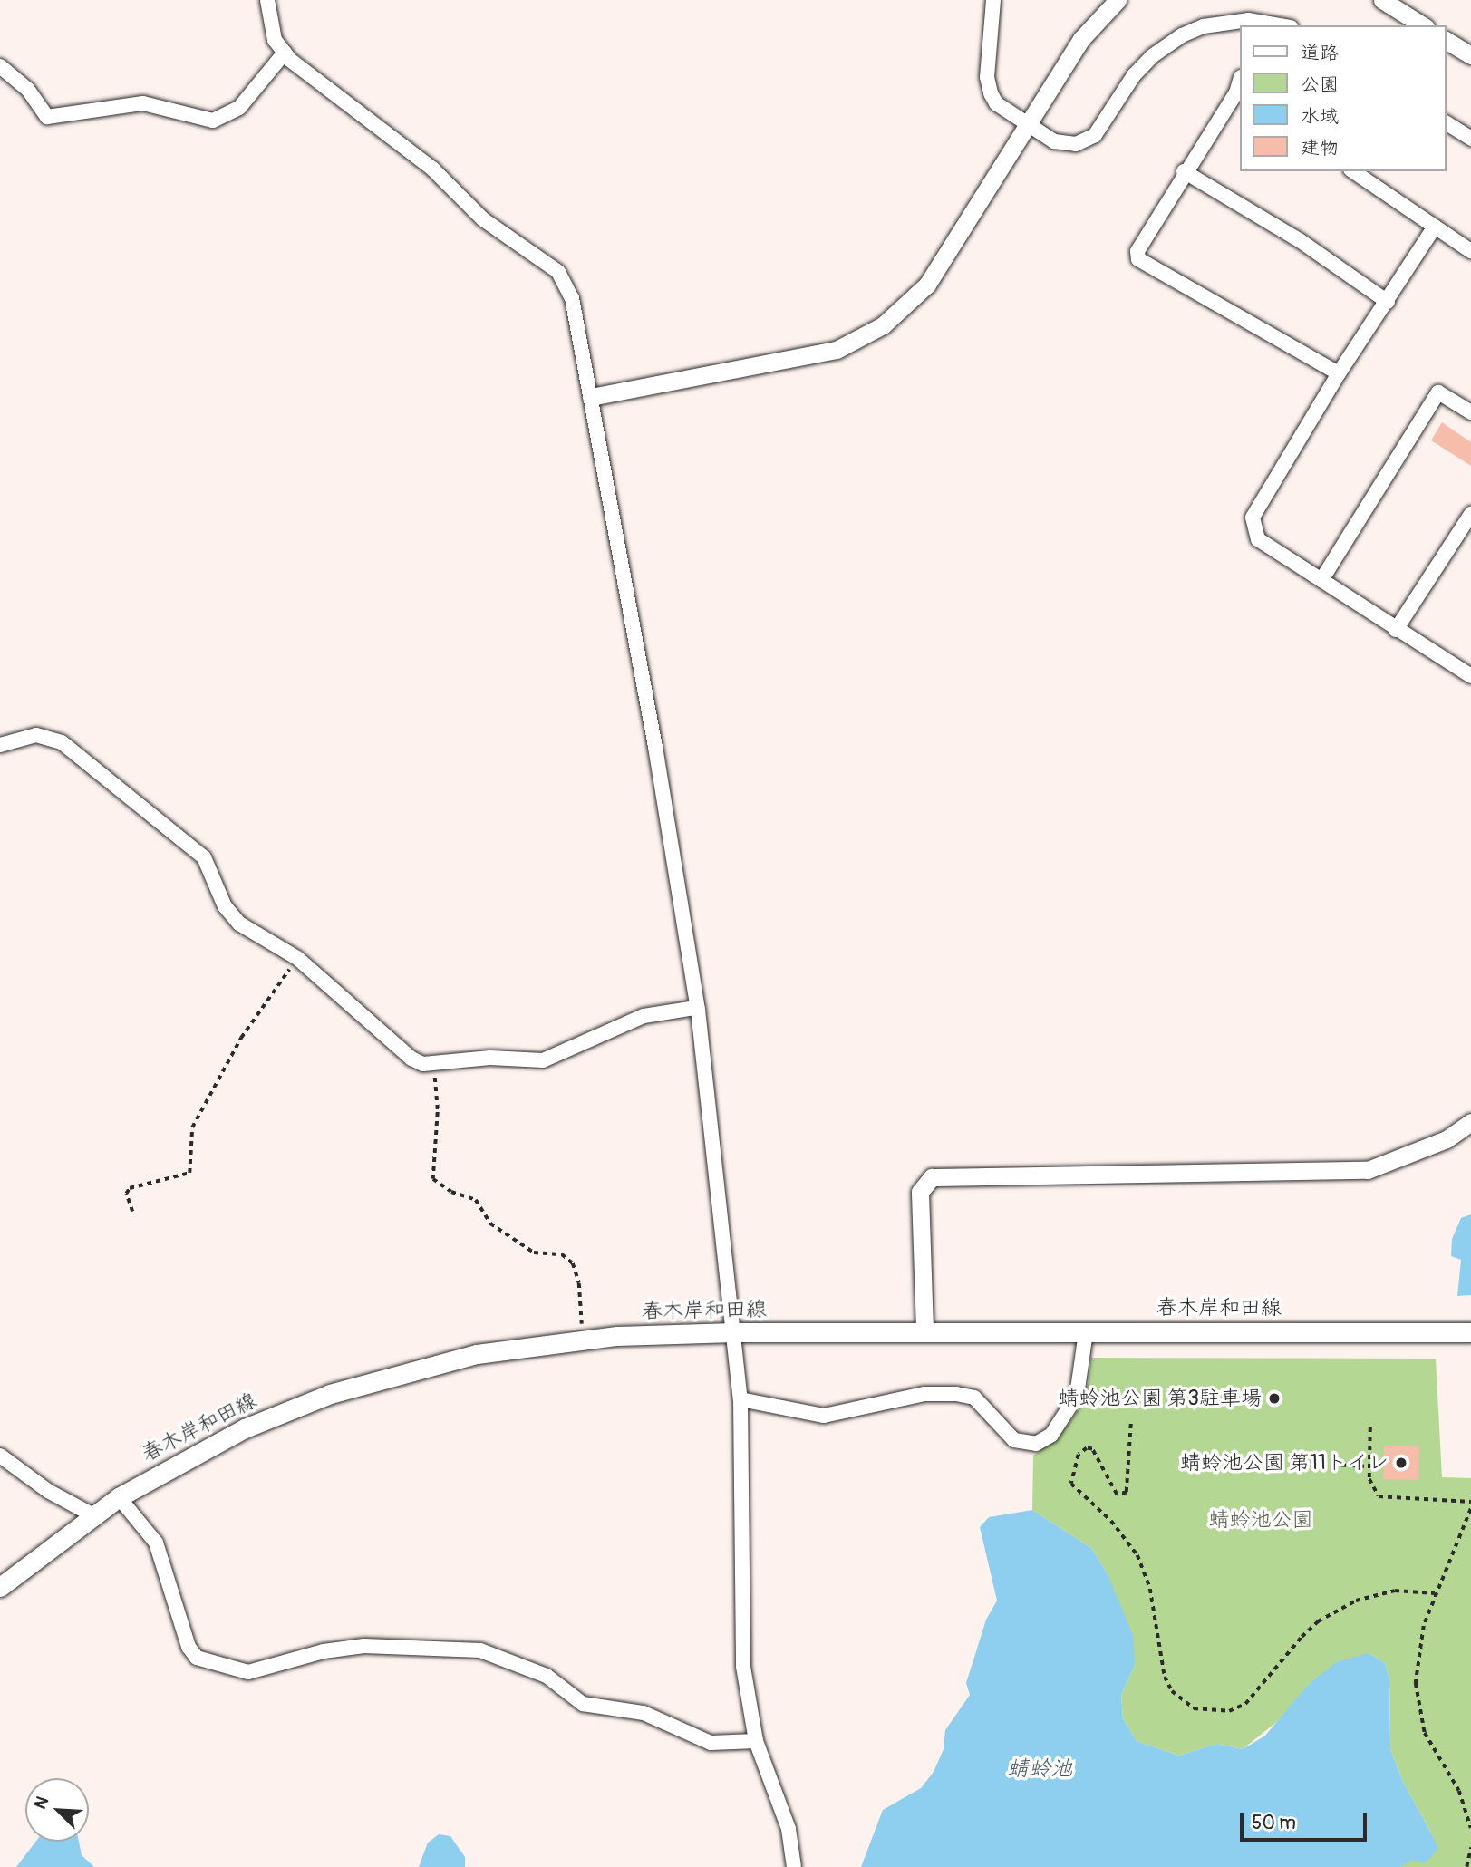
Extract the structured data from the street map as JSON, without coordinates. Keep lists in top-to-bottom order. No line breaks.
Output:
{"streets":{"main road":["春木岸和田線"]},"water":["蜻蛉池"],"parks":["蜻蛉池公園"],"places":["蜻蛉池公園 第3駐車場","蜻蛉池公園 第11トイレ"],"legend":["道路","公園","水域","建物"],"scale_bar":"50 m","north":"top left"}
